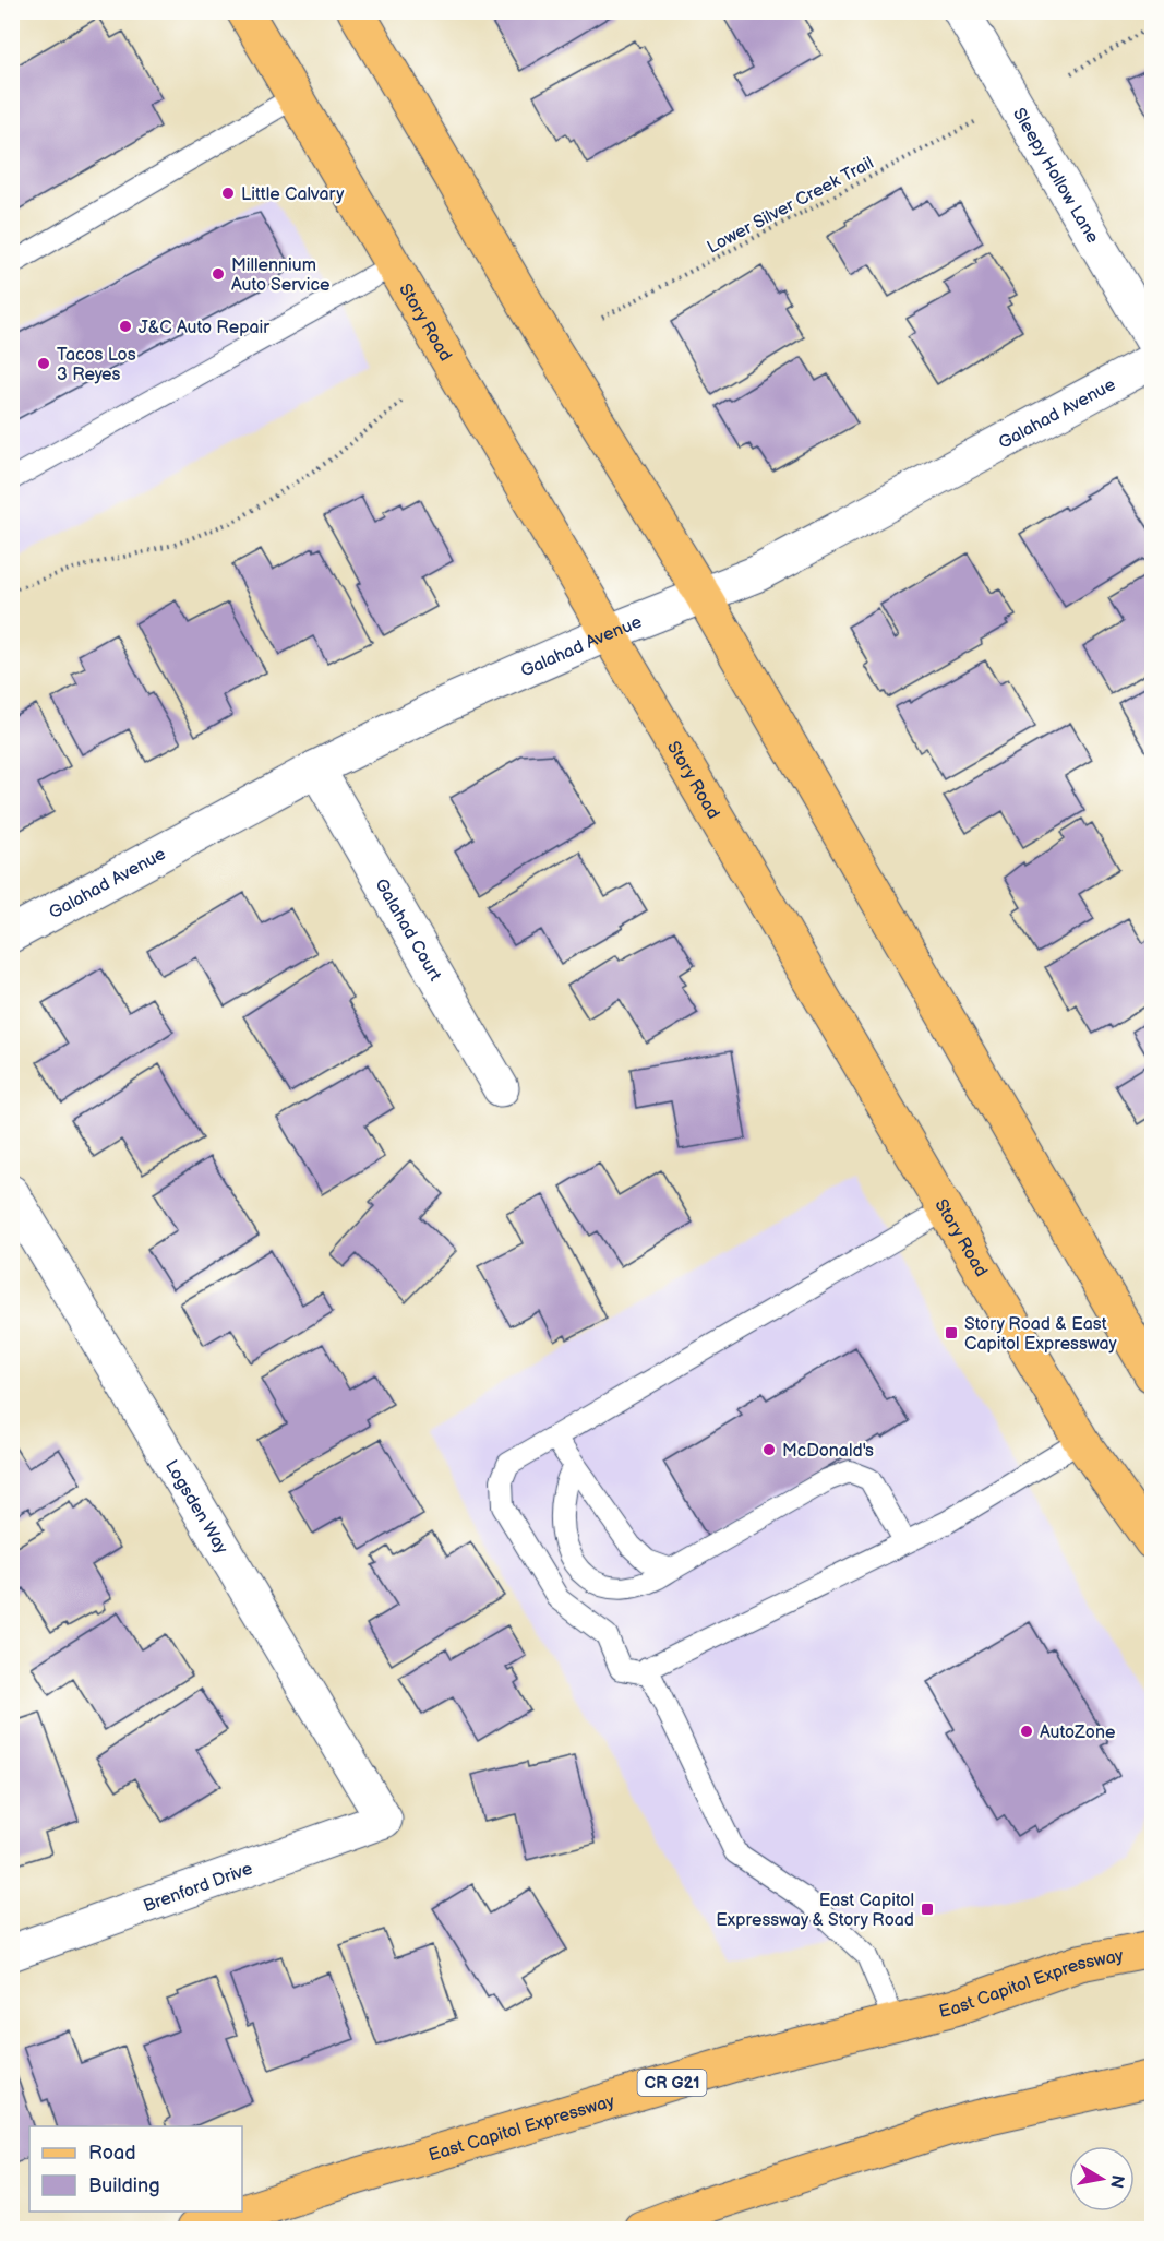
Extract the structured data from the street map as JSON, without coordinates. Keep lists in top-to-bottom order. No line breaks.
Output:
{"streets":{"main road":["Story Road","East Capitol Expressway","CR G21"],"street":["Sleepy Hollow Lane","Galahad Avenue","Galahad Court","Logsden Way","Brenford Drive"],"path":["Lower Silver Creek Trail"]},"crossings":[["Story Road","Galahad Avenue"],["Galahad Avenue","Galahad Court"],["Logsden Way","Brenford Drive"]],"places":{"other":["Little Calvary","Millennium Auto Service","J&C Auto Repair","Tacos Los 3 Reyes","McDonald's","AutoZone"],"transit":["Story Road & East Capitol Expressway","East Capitol Expressway & Story Road"]},"legend":["Road","Building"],"north":"right"}
